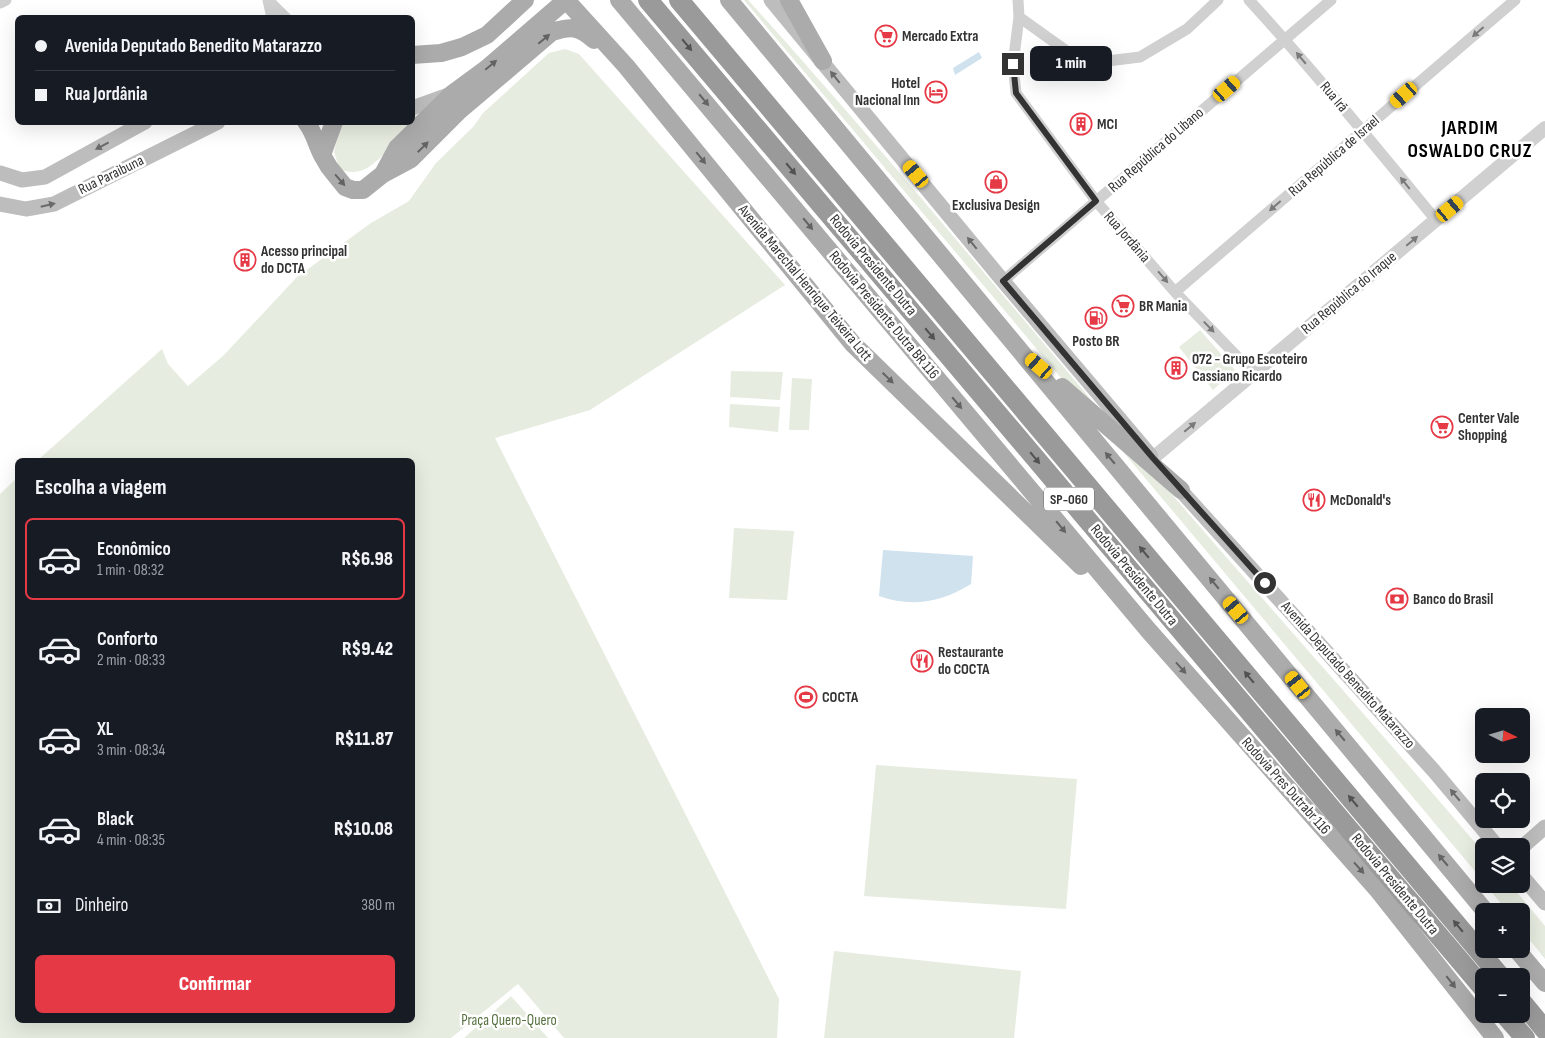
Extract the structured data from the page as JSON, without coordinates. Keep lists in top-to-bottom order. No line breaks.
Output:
{"streets":{"highway":["Rodovia Presidente Dutra","SP-060"],"main road":["Rua Paraibuna","Avenida Marechal Henrique Teixeira Lott","Rodovia Presidente Dutra BR 116","Avenida Deputado Benedito Matarazzo","Rodovia Pres Dutrabr 116"],"street":["Rua Irã","Rua República do Libano","Rua República de Israel","Rua Jordânia","Rua República do Iraque"]},"crossings":[["Rua Irã","Rua República do Libano"],["Rua Irã","Rua República de Israel"],["Rua Irã","Rua República do Iraque"],["Rua República do Libano","Rua Jordânia"],["Rua República do Libano","Avenida Deputado Benedito Matarazzo"],["Rua República de Israel","Rua Jordânia"],["Rua Jordânia","Rua República do Iraque"],["Avenida Marechal Henrique Teixeira Lott","Rodovia Presidente Dutra BR 116"],["Avenida Marechal Henrique Teixeira Lott","Rodovia Pres Dutrabr 116"],["Rua República do Iraque","Avenida Deputado Benedito Matarazzo"],["Rodovia Presidente Dutra BR 116","Rodovia Pres Dutrabr 116"]],"one_way":["Rua Irã","Rua República de Israel","Rua Jordânia","Rua República do Iraque"],"districts":["JARDIM OSWALDO CRUZ"],"parks":["Praça Quero-Quero"],"places":{"supermarket":["Mercado Extra","BR Mania","Center Vale Shopping"],"hotel":["Hotel Nacional Inn"],"building":["MCI","Acesso principal do DCTA","072 - Grupo Escoteiro Cassiano Ricardo"],"shop":["Exclusiva Design"],"fuel station":["Posto BR"],"restaurant":["McDonald's","Restaurante do COCTA"],"bank":["Banco do Brasil"],"sports":["COCTA"]},"north":"right","page":{"banner":["Avenida Deputado Benedito Matarazzo","Rua Jordânia"],"bubble":"1 min","heading":"Escolha a viagem","list":[{"name":"Econômico","note":"1 min · 08:32","value":"R$6.98"},{"name":"Conforto","note":"2 min · 08:33","value":"R$9.42"},{"name":"XL","note":"3 min · 08:34","value":"R$11.87"},{"name":"Black","note":"4 min · 08:35","value":"R$10.08"}],"map_buttons":["+","−"],"pay":["Dinheiro","380 m"],"buttons":"Confirmar"}}
